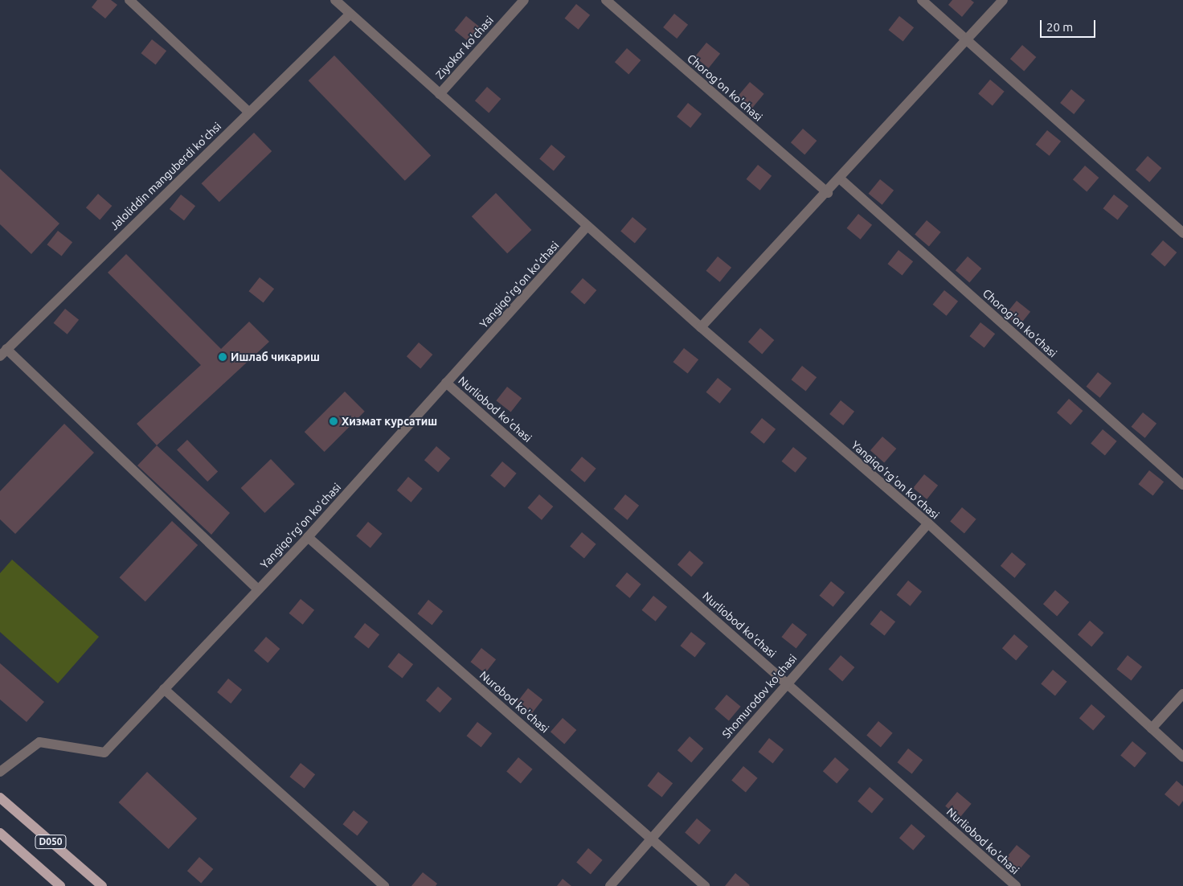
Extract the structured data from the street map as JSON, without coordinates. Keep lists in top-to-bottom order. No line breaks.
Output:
{"streets":{"main road":["D050"],"street":["Ziyokor ko'chasi","Chorog'on ko'chasi","Jaloliddin manguberdi ko'chsi","Yangiqo'rg'on ko'chasi","Nurliobod ko'chasi","Shomurodov ko'chasi","Nurobod ko'chasi"]},"crossings":[["Ziyokor ko'chasi","Yangiqo'rg'on ko'chasi"],["Jaloliddin manguberdi ko'chsi","Yangiqo'rg'on ko'chasi"],["Yangiqo'rg'on ko'chasi","Nurliobod ko'chasi"],["Yangiqo'rg'on ko'chasi","Shomurodov ko'chasi"],["Yangiqo'rg'on ko'chasi","Nurobod ko'chasi"],["Nurliobod ko'chasi","Shomurodov ko'chasi"],["Shomurodov ko'chasi","Nurobod ko'chasi"]],"places":["Ишлаб чикариш","Хизмат курсатиш"],"scale_bar":"20 m"}
